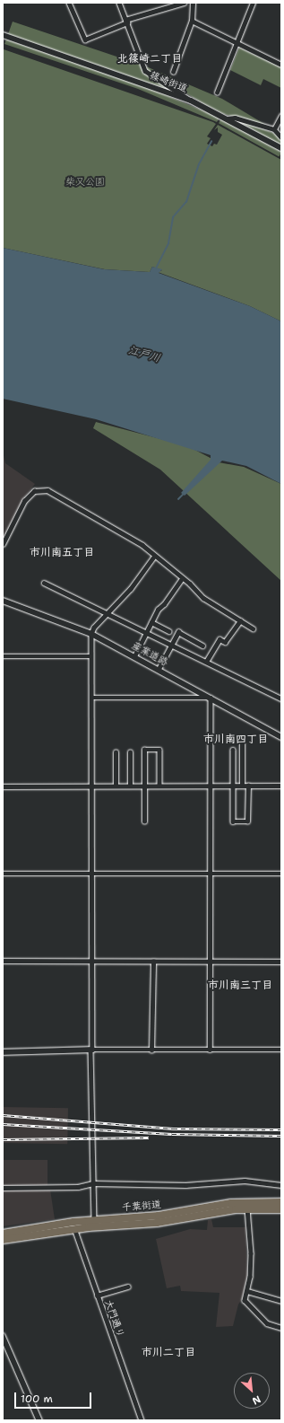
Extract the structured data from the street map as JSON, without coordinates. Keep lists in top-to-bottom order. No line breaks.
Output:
{"streets":{"highway":["千葉街道"],"main road":["篠崎街道","産業道路"],"street":["大門通り"]},"crossings":[["千葉街道","大門通り"]],"districts":["北篠崎二丁目","市川南五丁目","市川南四丁目","市川南三丁目","市川二丁目"],"water":["江戸川"],"parks":["柴又公園"],"scale_bar":"100 m","north":"bottom right"}
